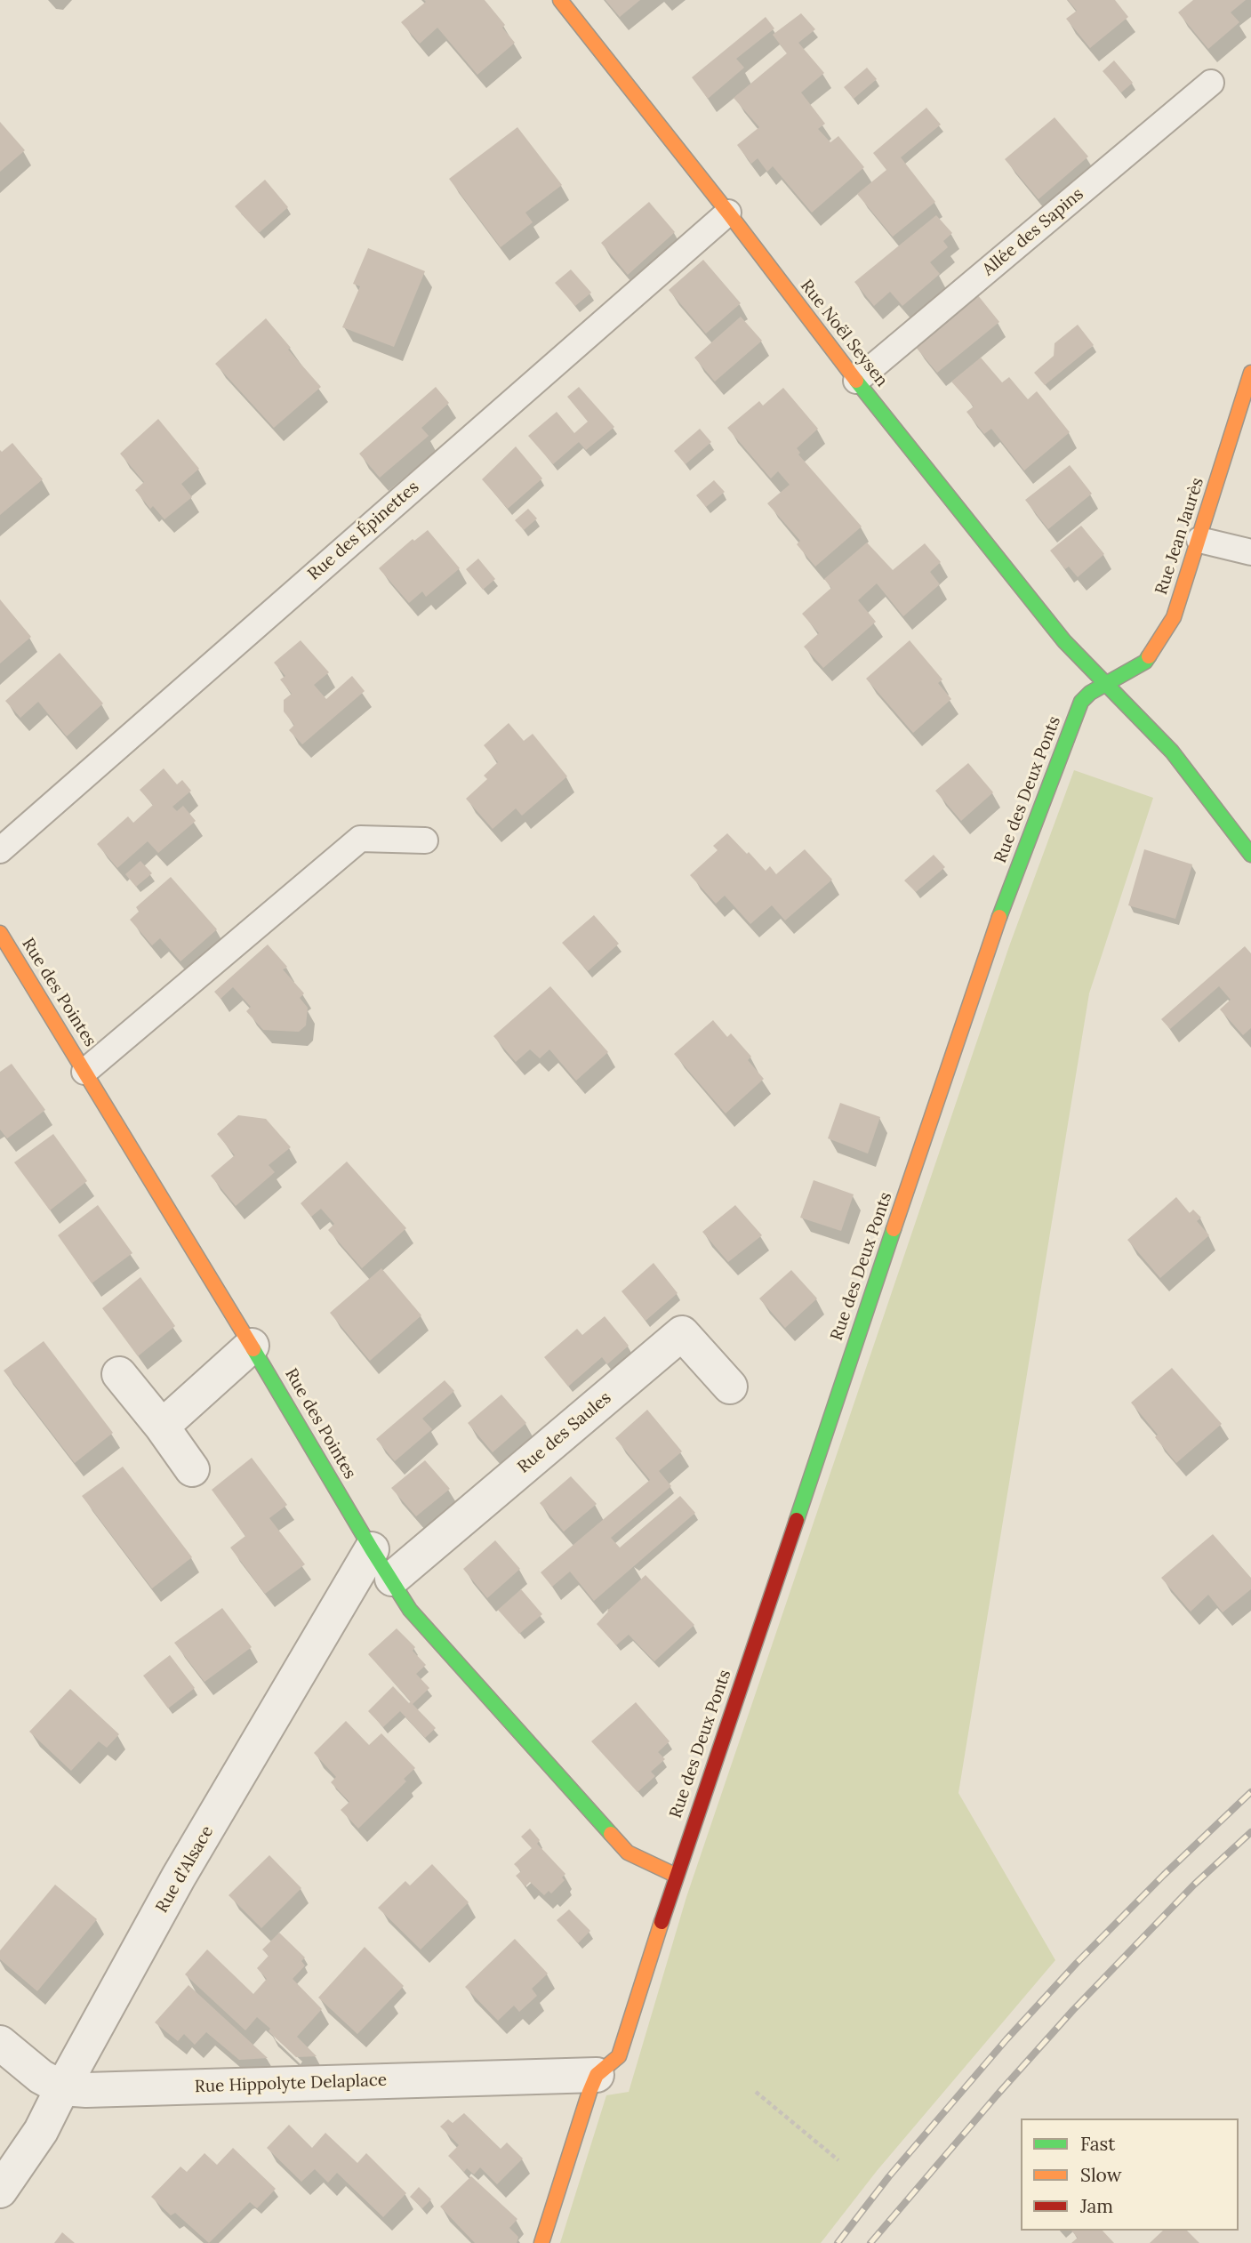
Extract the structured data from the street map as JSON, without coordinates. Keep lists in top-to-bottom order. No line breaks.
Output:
{"streets":{"street":["Rue Noël Seysen","Rue Jean Jaurès","Rue des Deux Ponts","Rue des Pointes","Rue des Saules","Rue d'Alsace","Rue Hippolyte Delaplace"],"lane":["Allée des Sapins","Rue des Épinettes"]},"crossings":[["Allée des Sapins","Rue Noël Seysen"],["Rue Noël Seysen","Rue des Épinettes"],["Rue Noël Seysen","Rue Jean Jaurès"],["Rue Noël Seysen","Rue des Deux Ponts"],["Rue Jean Jaurès","Rue des Deux Ponts"],["Rue des Deux Ponts","Rue des Pointes"],["Rue des Deux Ponts","Rue Hippolyte Delaplace"],["Rue des Pointes","Rue des Saules"],["Rue des Pointes","Rue d'Alsace"],["Rue d'Alsace","Rue Hippolyte Delaplace"]],"legend":["Fast","Slow","Jam"]}
